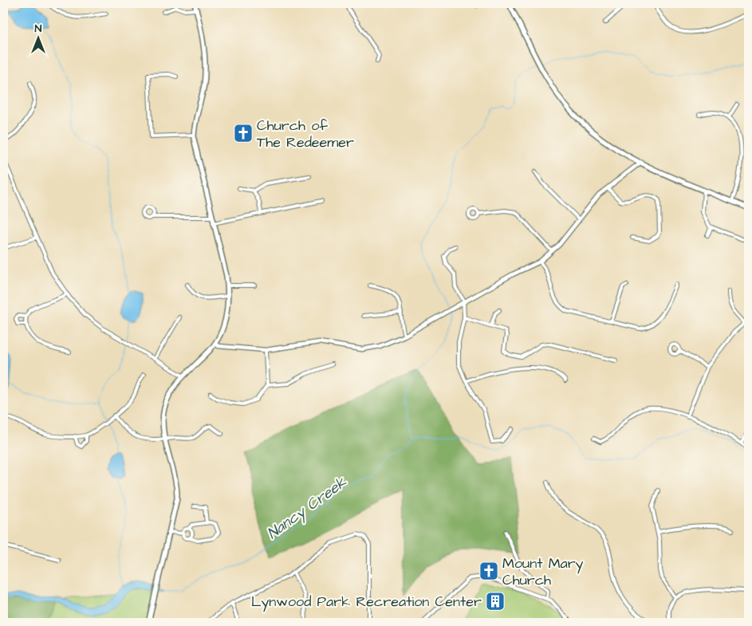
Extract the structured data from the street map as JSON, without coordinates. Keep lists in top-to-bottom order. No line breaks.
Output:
{"water":["Nancy Creek"],"places":{"church":["Church of The Redeemer","Mount Mary Church"],"building":["Lynwood Park Recreation Center"]},"north":"top"}
